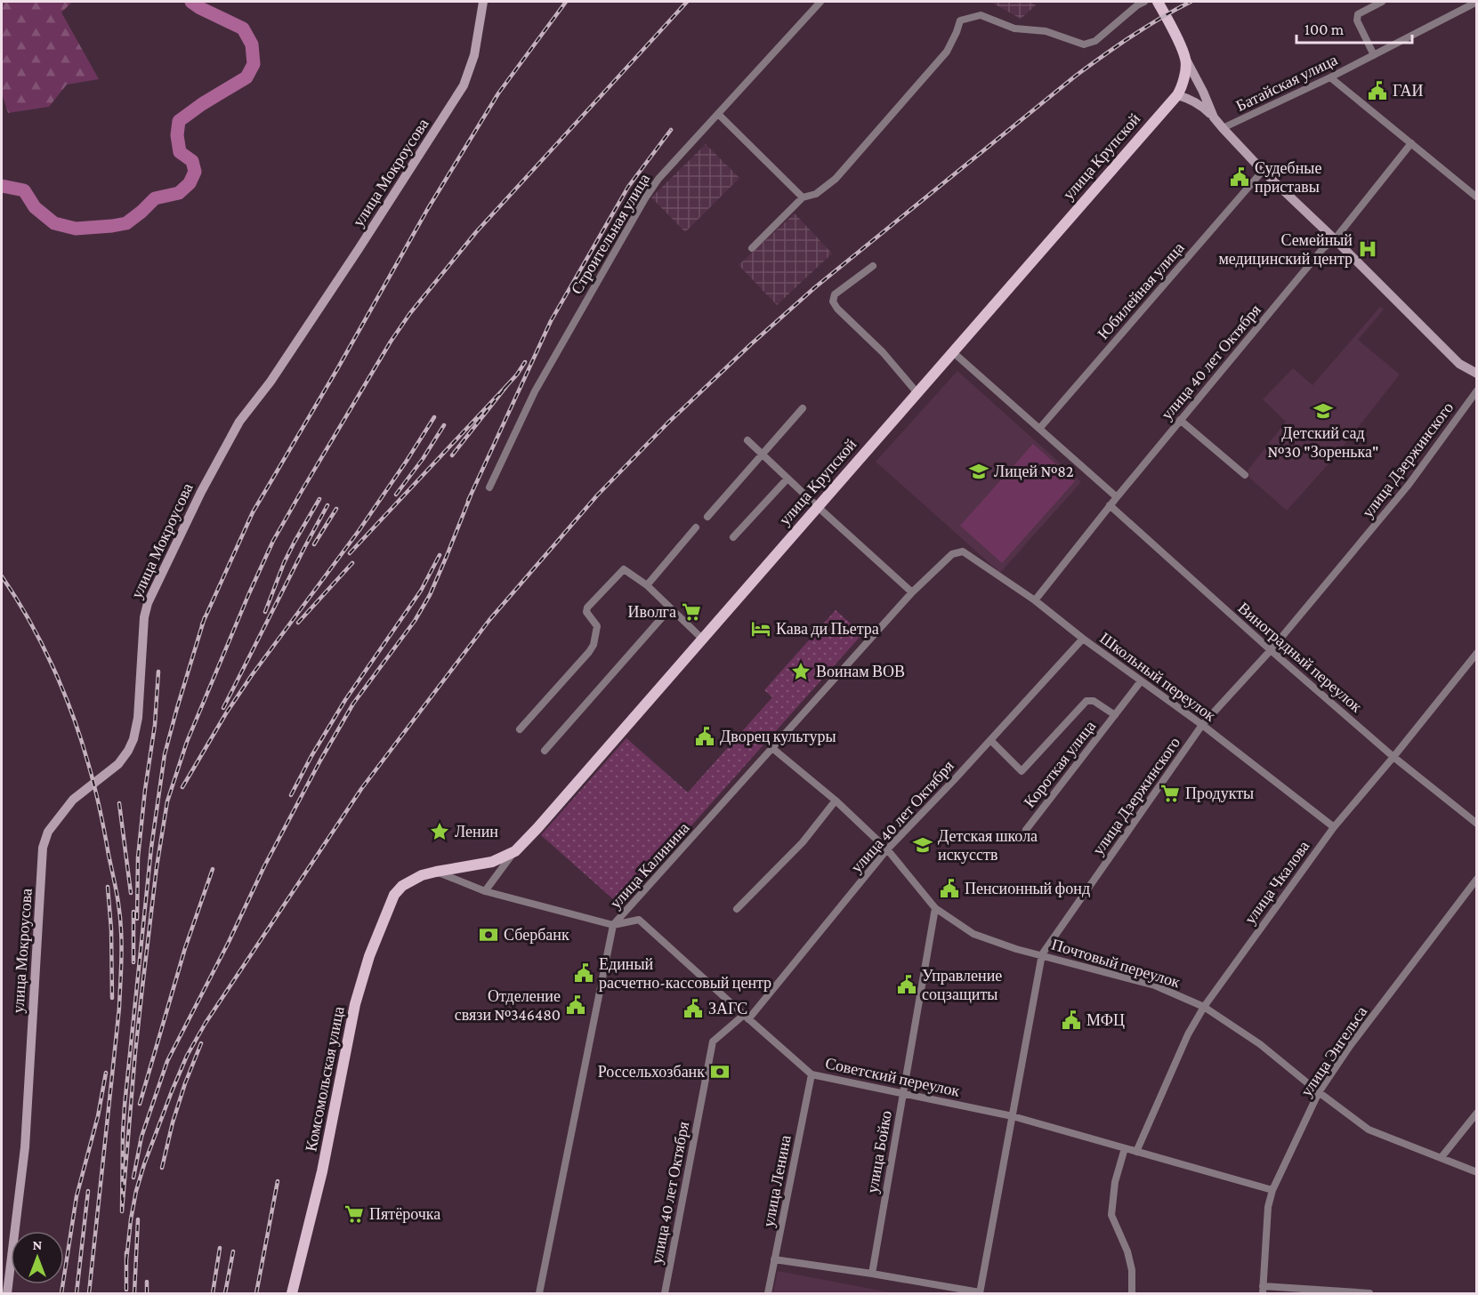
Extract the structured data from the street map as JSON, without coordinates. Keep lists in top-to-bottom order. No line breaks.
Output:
{"streets":{"main road":["улица Крупской","Комсомольская улица"],"street":["Батайская улица","улица Мокроусова","Строительная улица","Юбилейная улица","улица 40 лет Октября","улица Дзержинского","Виноградный переулок","Школьный переулок","Короткая улица","улица Калинина","улица Чкалова","Почтовый переулок","улица Энгельса","Советский переулок","улица Бойко","улица Ленина"]},"crossings":[["улица Крупской","Советский переулок"],["улица Крупской","Комсомольская улица"],["улица 40 лет Октября","Виноградный переулок"],["улица 40 лет Октября","Школьный переулок"],["улица 40 лет Октября","Короткая улица"],["улица 40 лет Октября","Почтовый переулок"],["улица 40 лет Октября","Советский переулок"],["улица Дзержинского","Виноградный переулок"],["улица Дзержинского","Школьный переулок"],["улица Дзержинского","Почтовый переулок"],["улица Дзержинского","Советский переулок"],["Виноградный переулок","улица Чкалова"],["Школьный переулок","Короткая улица"],["Школьный переулок","улица Калинина"],["Школьный переулок","улица Чкалова"],["улица Калинина","Почтовый переулок"],["улица Калинина","Советский переулок"],["улица Чкалова","Почтовый переулок"],["улица Чкалова","Советский переулок"],["Почтовый переулок","улица Энгельса"],["Почтовый переулок","улица Бойко"],["улица Энгельса","Советский переулок"],["Советский переулок","улица Бойко"],["Советский переулок","улица Ленина"]],"places":{"public building":["ГАИ","Судебные приставы","Дворец культуры","Пенсионный фонд","Единый расчетно-кассовый центр","Управление соцзащиты","Отделение связи №346480","ЗАГС","МФЦ"],"hospital":["Семейный медицинский центр"],"school or university":["Детский сад №30 \"Зоренька\"","Лицей №82","Детская школа искусств"],"supermarket":["Иволга","Продукты","Пятёрочка"],"hotel":["Кава ди Пьетра"],"place":["Воинам ВОВ","Ленин"],"bank":["Сбербанк","Россельхозбанк"]},"scale_bar":"100 m","north":"top"}
